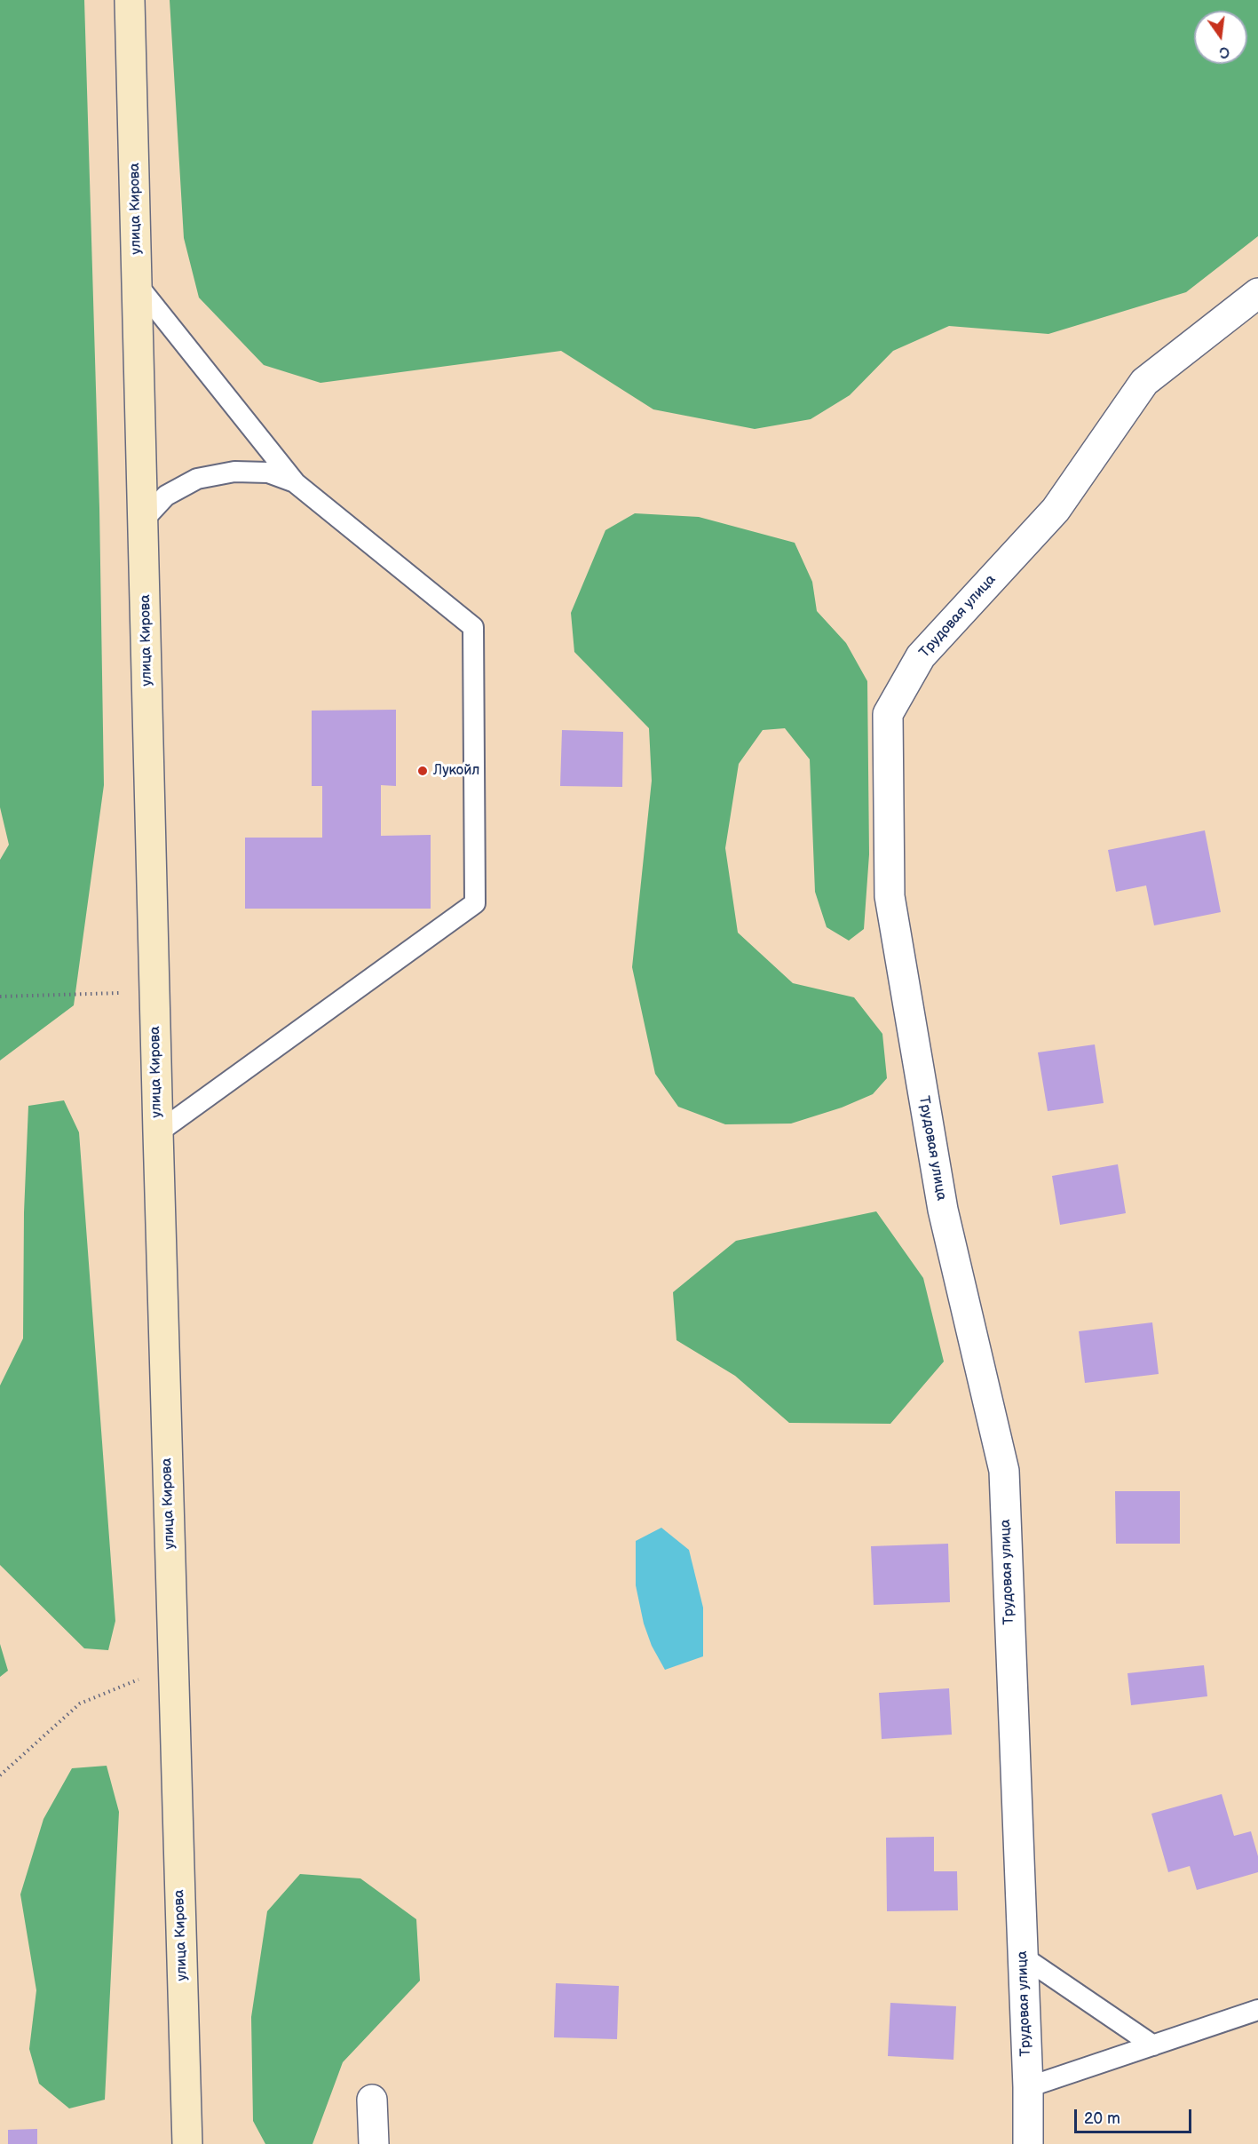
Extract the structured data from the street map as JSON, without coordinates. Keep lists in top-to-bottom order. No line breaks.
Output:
{"streets":{"main road":["улица Кирова"],"street":["Трудовая улица"]},"places":["Лукойл"],"scale_bar":"20 m","north":"bottom"}
